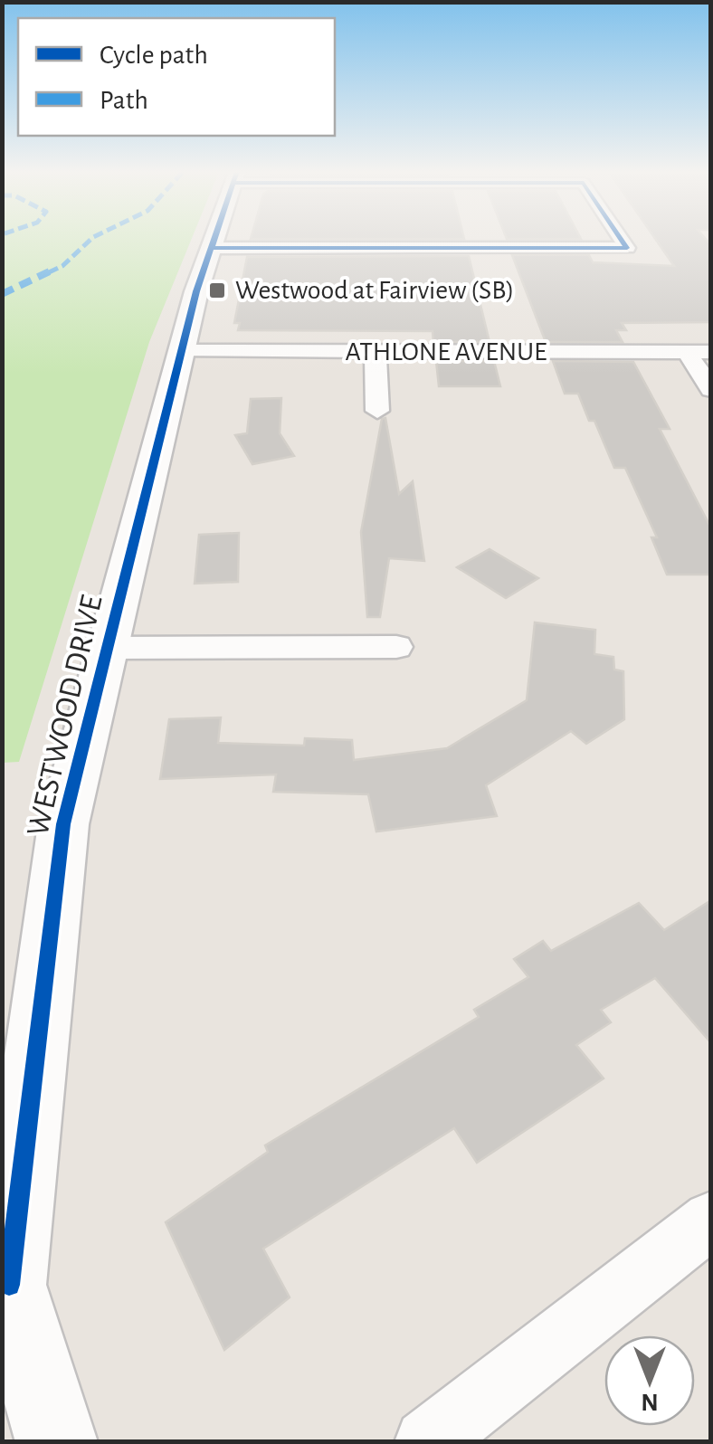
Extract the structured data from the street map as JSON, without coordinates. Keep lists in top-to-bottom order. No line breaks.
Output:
{"streets":{"street":["ATHLONE AVENUE","WESTWOOD DRIVE"]},"crossings":[["ATHLONE AVENUE","WESTWOOD DRIVE"]],"places":{"transit":["Westwood at Fairview (SB)"]},"legend":["Cycle path","Path"],"north":"bottom"}
